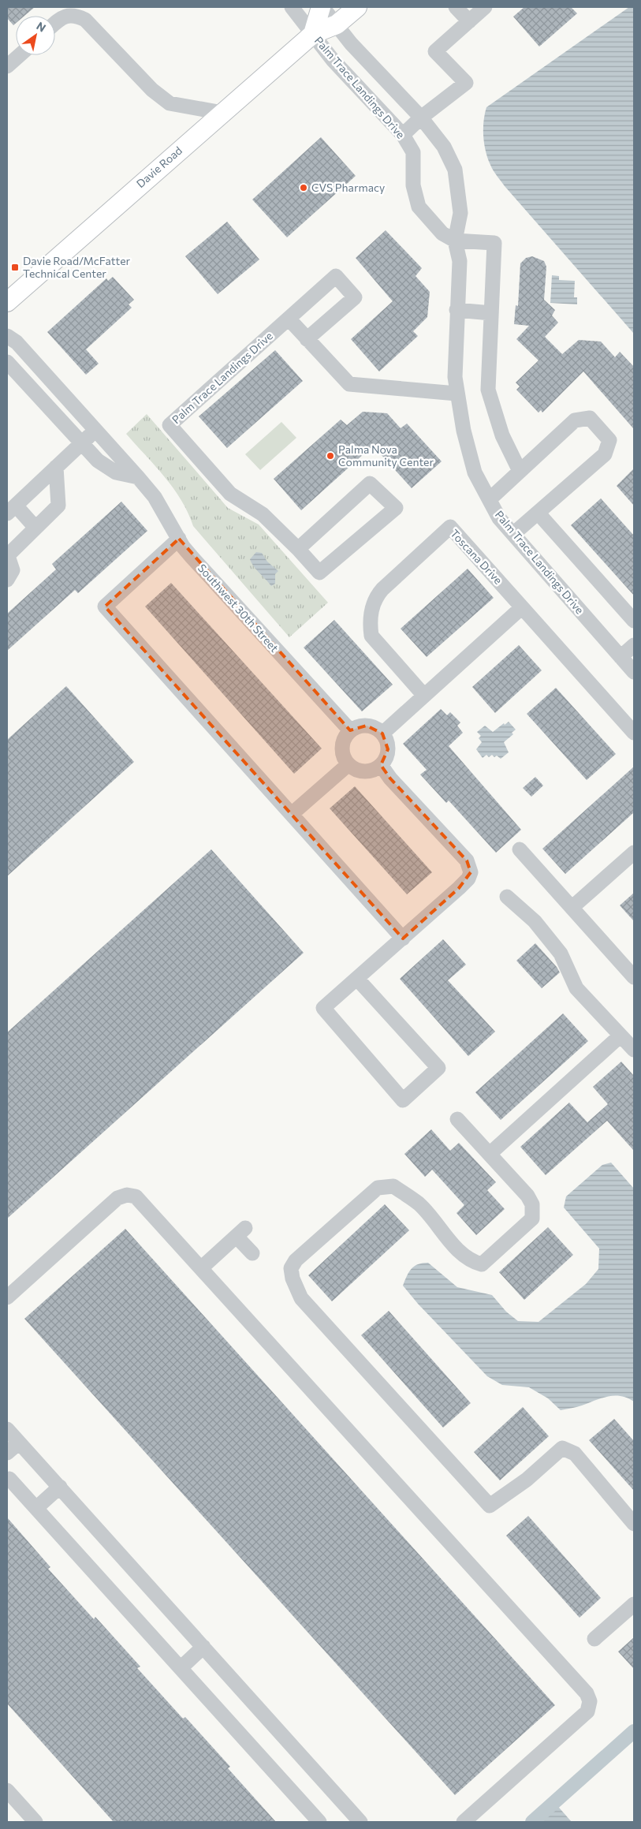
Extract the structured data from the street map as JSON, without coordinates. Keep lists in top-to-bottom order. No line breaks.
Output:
{"streets":{"main road":["Davie Road"],"street":["Palm Trace Landings Drive","Toscana Drive","Southwest 30th Street"]},"crossings":[["Palm Trace Landings Drive","Davie Road"]],"places":{"other":["CVS Pharmacy","Palma Nova Community Center"],"transit":["Davie Road/McFatter Technical Center"]},"north":"top right"}
